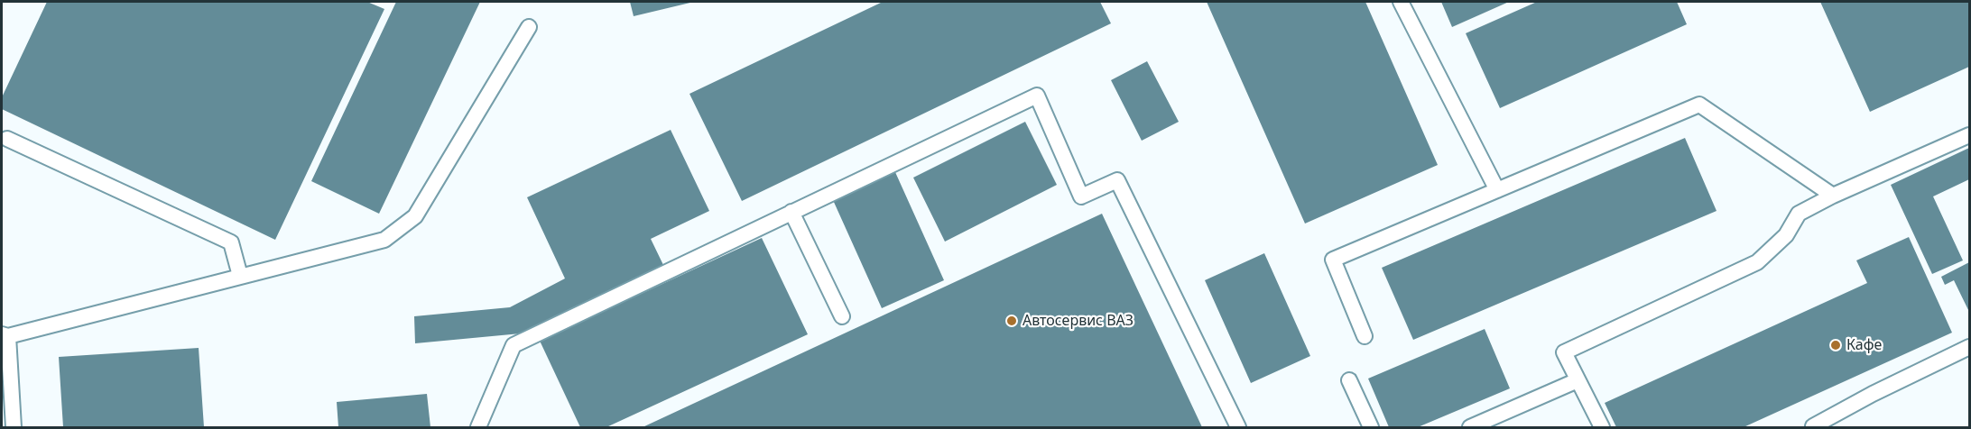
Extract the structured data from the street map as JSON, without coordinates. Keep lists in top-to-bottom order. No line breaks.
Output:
{"places":["Автосервис ВАЗ","Кафе"]}
